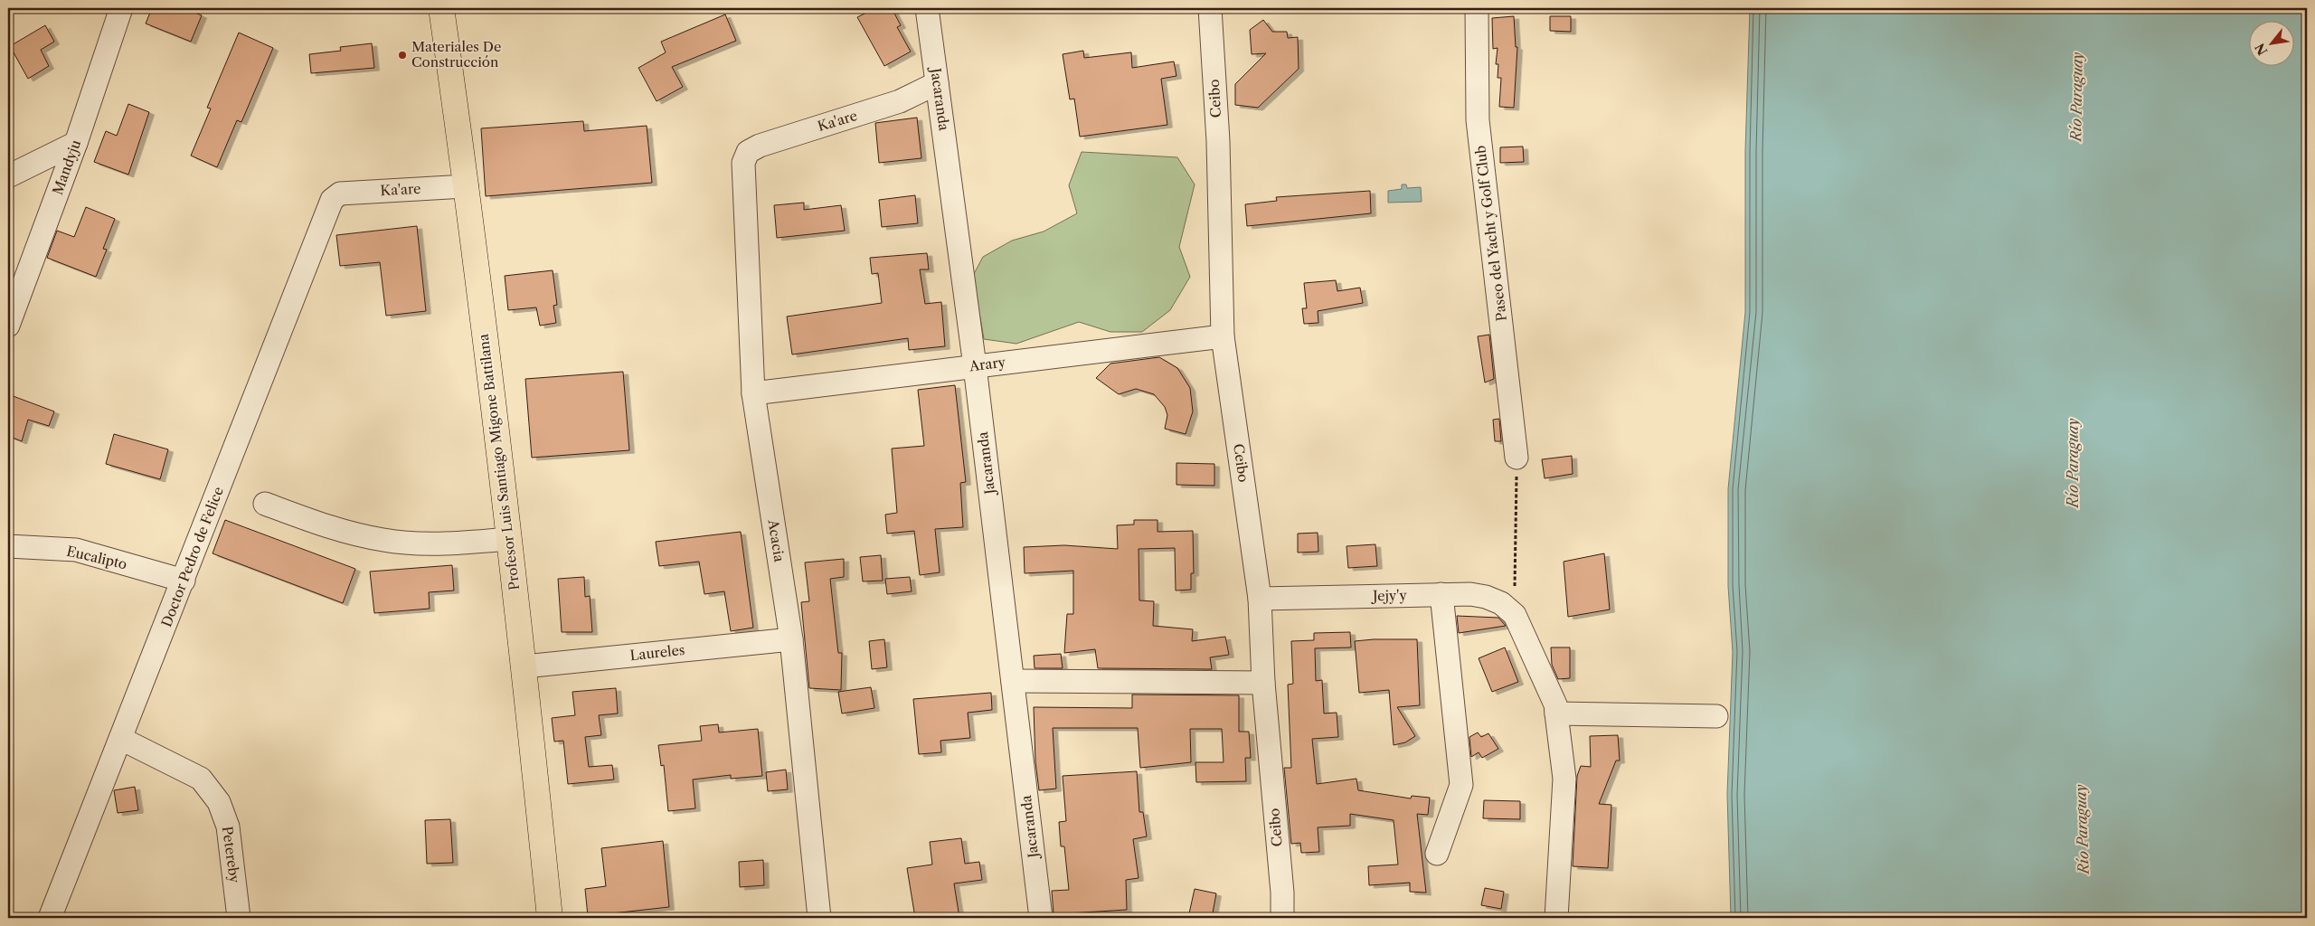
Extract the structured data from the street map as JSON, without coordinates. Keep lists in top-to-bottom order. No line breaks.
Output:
{"streets":{"main road":["Profesor Luis Santiago Migone Battilana"],"street":["Ceibo","Jacaranda","Ka'are","Mandyju","Paseo del Yacht y Golf Club","Arary","Acacia","Doctor Pedro de Felice","Eucalipto","Jejy'y","Laureles","Petereby"]},"crossings":[["Ceibo","Arary"],["Ceibo","Jejy'y"],["Jacaranda","Ka'are"],["Jacaranda","Arary"],["Ka'are","Profesor Luis Santiago Migone Battilana"],["Ka'are","Acacia"],["Ka'are","Doctor Pedro de Felice"],["Arary","Acacia"],["Profesor Luis Santiago Migone Battilana","Laureles"],["Acacia","Laureles"],["Doctor Pedro de Felice","Eucalipto"],["Doctor Pedro de Felice","Petereby"]],"water":["Río Paraguay"],"places":["Materiales De Construcción"],"north":"bottom left"}
